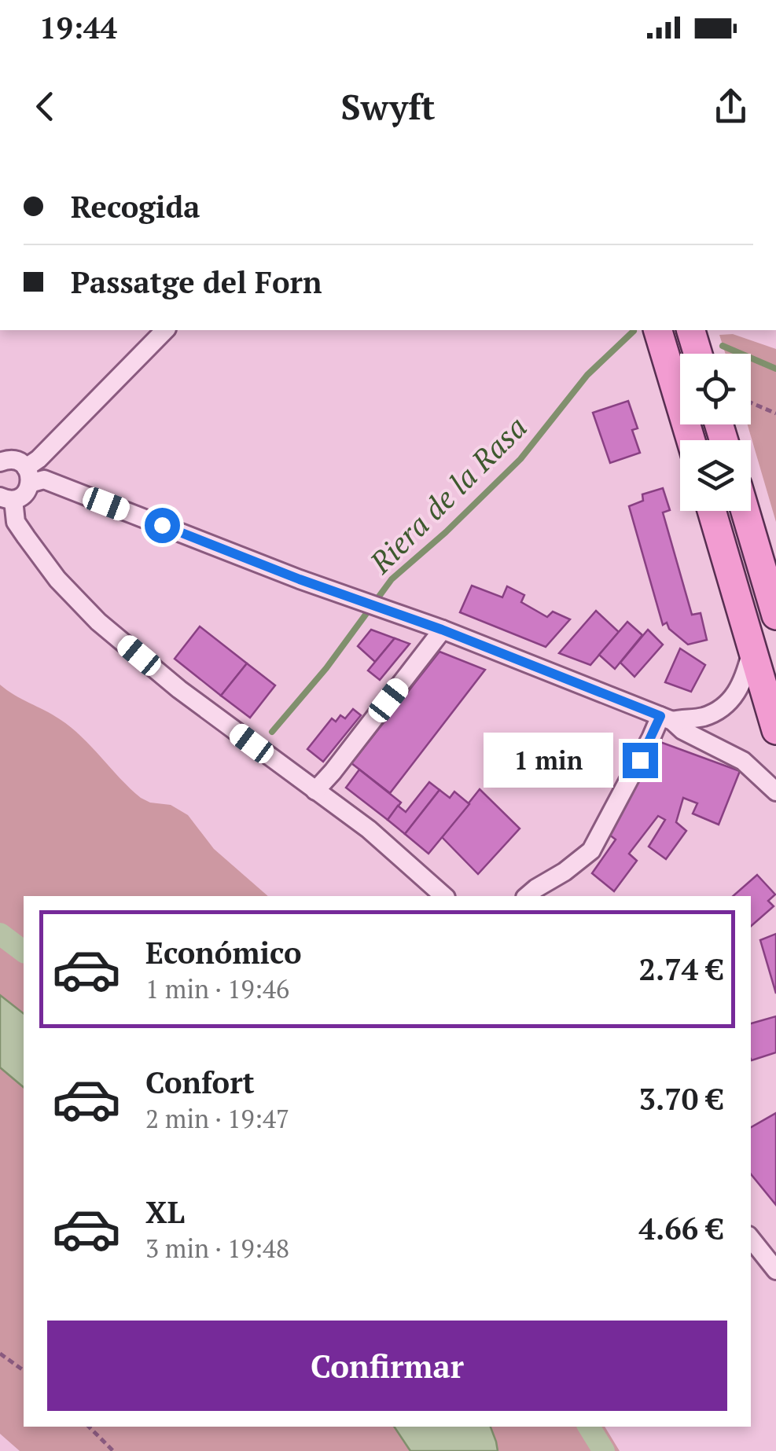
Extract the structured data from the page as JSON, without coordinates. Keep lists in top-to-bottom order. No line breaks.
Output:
{"water":["Riera de la Rasa"],"page":{"status":"19:44","header":"Swyft","banner":["Recogida","Passatge del Forn"],"bubble":"1 min","list":[{"name":"Económico","note":"1 min · 19:46","value":"2.74 €"},{"name":"Confort","note":"2 min · 19:47","value":"3.70 €"},{"name":"XL","note":"3 min · 19:48","value":"4.66 €"}],"buttons":"Confirmar"}}
